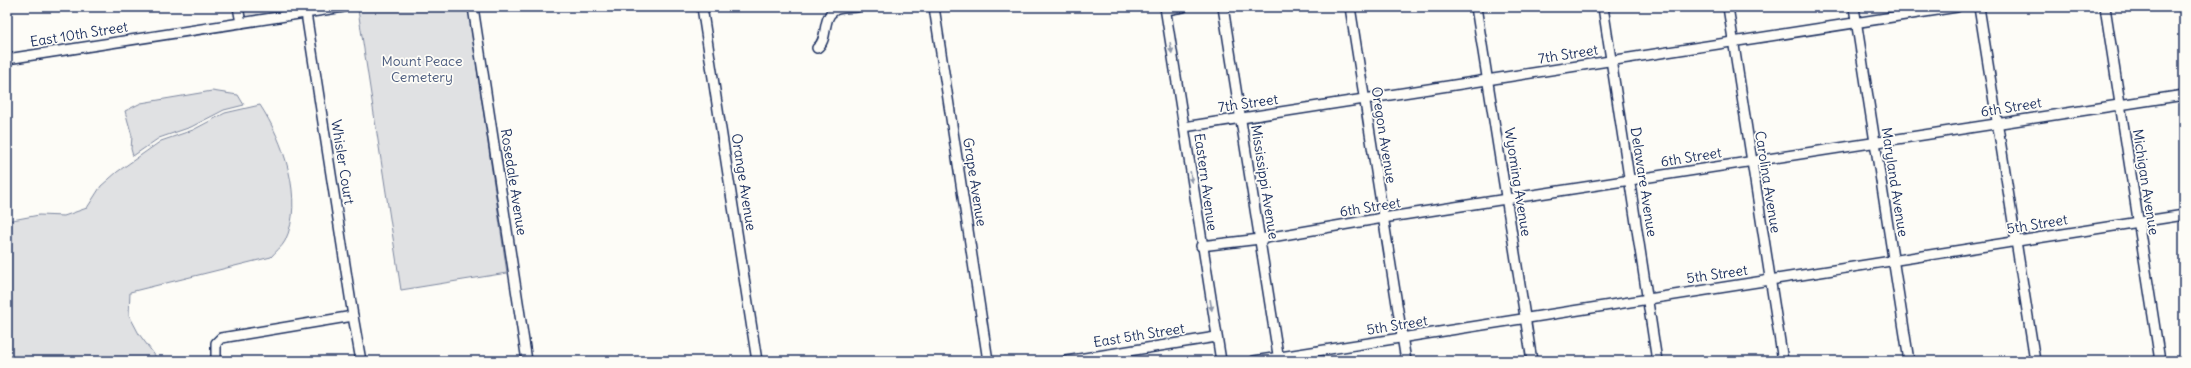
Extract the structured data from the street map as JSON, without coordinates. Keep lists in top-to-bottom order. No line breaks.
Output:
{"streets":{"street":["East 10th Street","7th Street","6th Street","Oregon Avenue","Whisler Court","Rosedale Avenue","Orange Avenue","Grape Avenue","Eastern Avenue","Mississippi Avenue","Wyoming Avenue","Delaware Avenue","Carolina Avenue","Maryland Avenue","Michigan Avenue","5th Street","East 5th Street"]},"crossings":[["East 10th Street","Whisler Court"],["7th Street","Oregon Avenue"],["7th Street","Eastern Avenue"],["7th Street","Mississippi Avenue"],["7th Street","Wyoming Avenue"],["7th Street","Delaware Avenue"],["7th Street","Carolina Avenue"],["7th Street","Maryland Avenue"],["6th Street","Oregon Avenue"],["6th Street","Eastern Avenue"],["6th Street","Mississippi Avenue"],["6th Street","Wyoming Avenue"],["6th Street","Delaware Avenue"],["6th Street","Carolina Avenue"],["6th Street","Maryland Avenue"],["6th Street","Michigan Avenue"],["Oregon Avenue","5th Street"],["Eastern Avenue","East 5th Street"],["Mississippi Avenue","5th Street"],["Wyoming Avenue","5th Street"],["Delaware Avenue","5th Street"],["Carolina Avenue","5th Street"],["Maryland Avenue","5th Street"],["Michigan Avenue","5th Street"]],"one_way":["Eastern Avenue"],"parks":["Mount Peace Cemetery"]}
